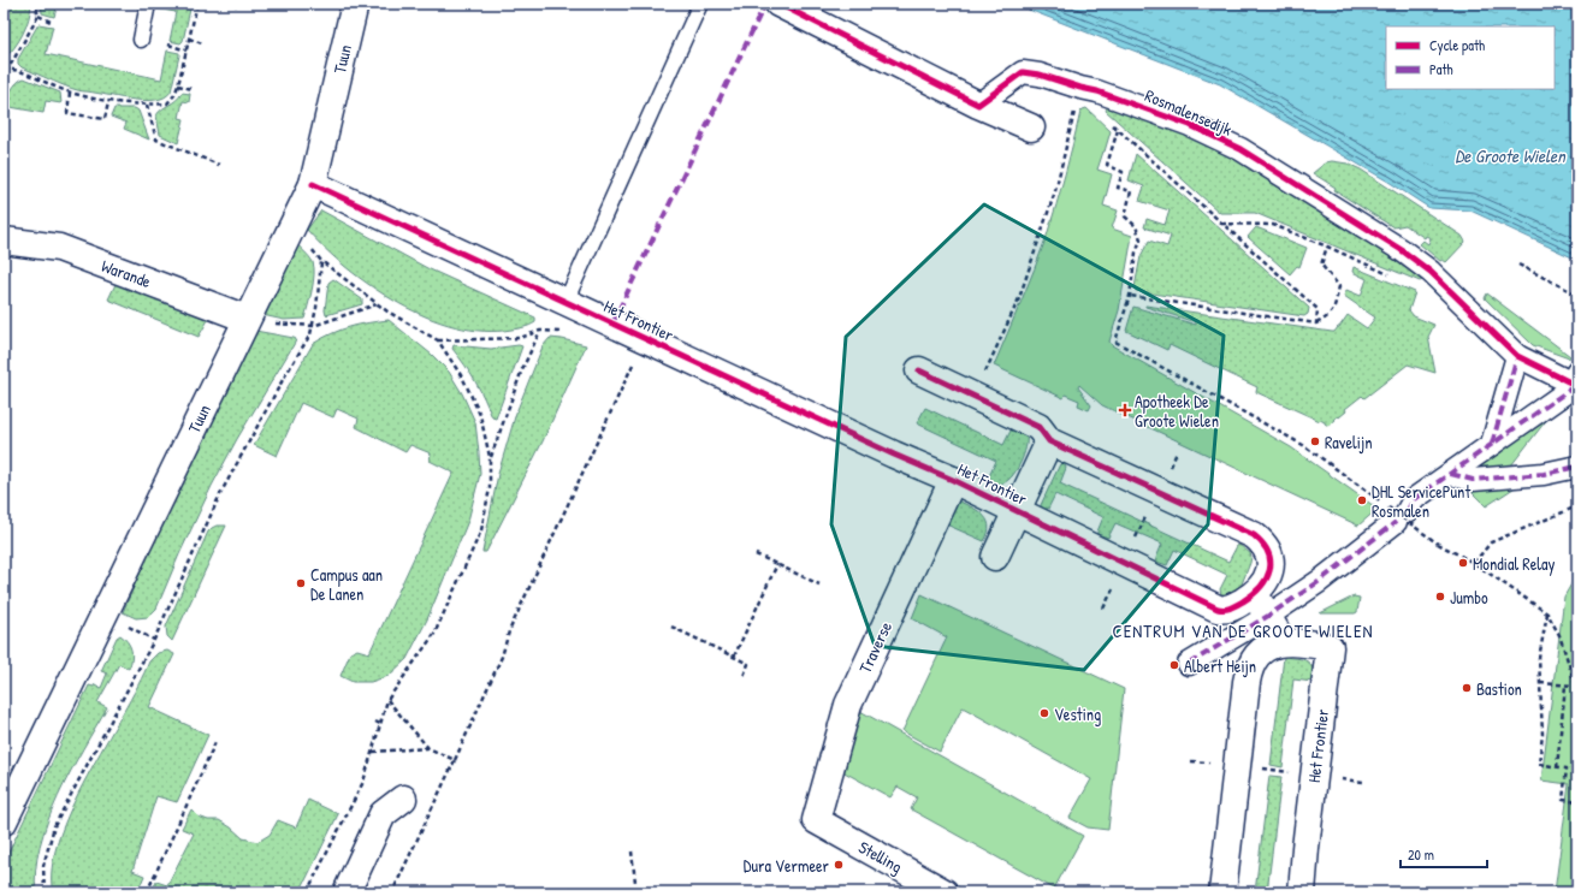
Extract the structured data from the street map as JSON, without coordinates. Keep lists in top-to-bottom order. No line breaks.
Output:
{"streets":{"street":["Tuun","Rosmalensedijk","Warande","Het Frontier","Traverse","Stelling"]},"crossings":[["Tuun","Warande"],["Tuun","Het Frontier"],["Rosmalensedijk","Het Frontier"],["Het Frontier","Traverse"],["Traverse","Stelling"]],"districts":["CENTRUM VAN DE GROOTE WIELEN"],"water":["De Groote Wielen"],"places":{"health":["Apotheek De Groote Wielen"],"other":["Ravelijn","DHL ServicePunt Rosmalen","Mondial Relay","Campus aan De Lanen","Jumbo","Albert Heijn","Bastion","Vesting","Dura Vermeer"]},"legend":["Cycle path","Path"],"scale_bar":"20 m"}
